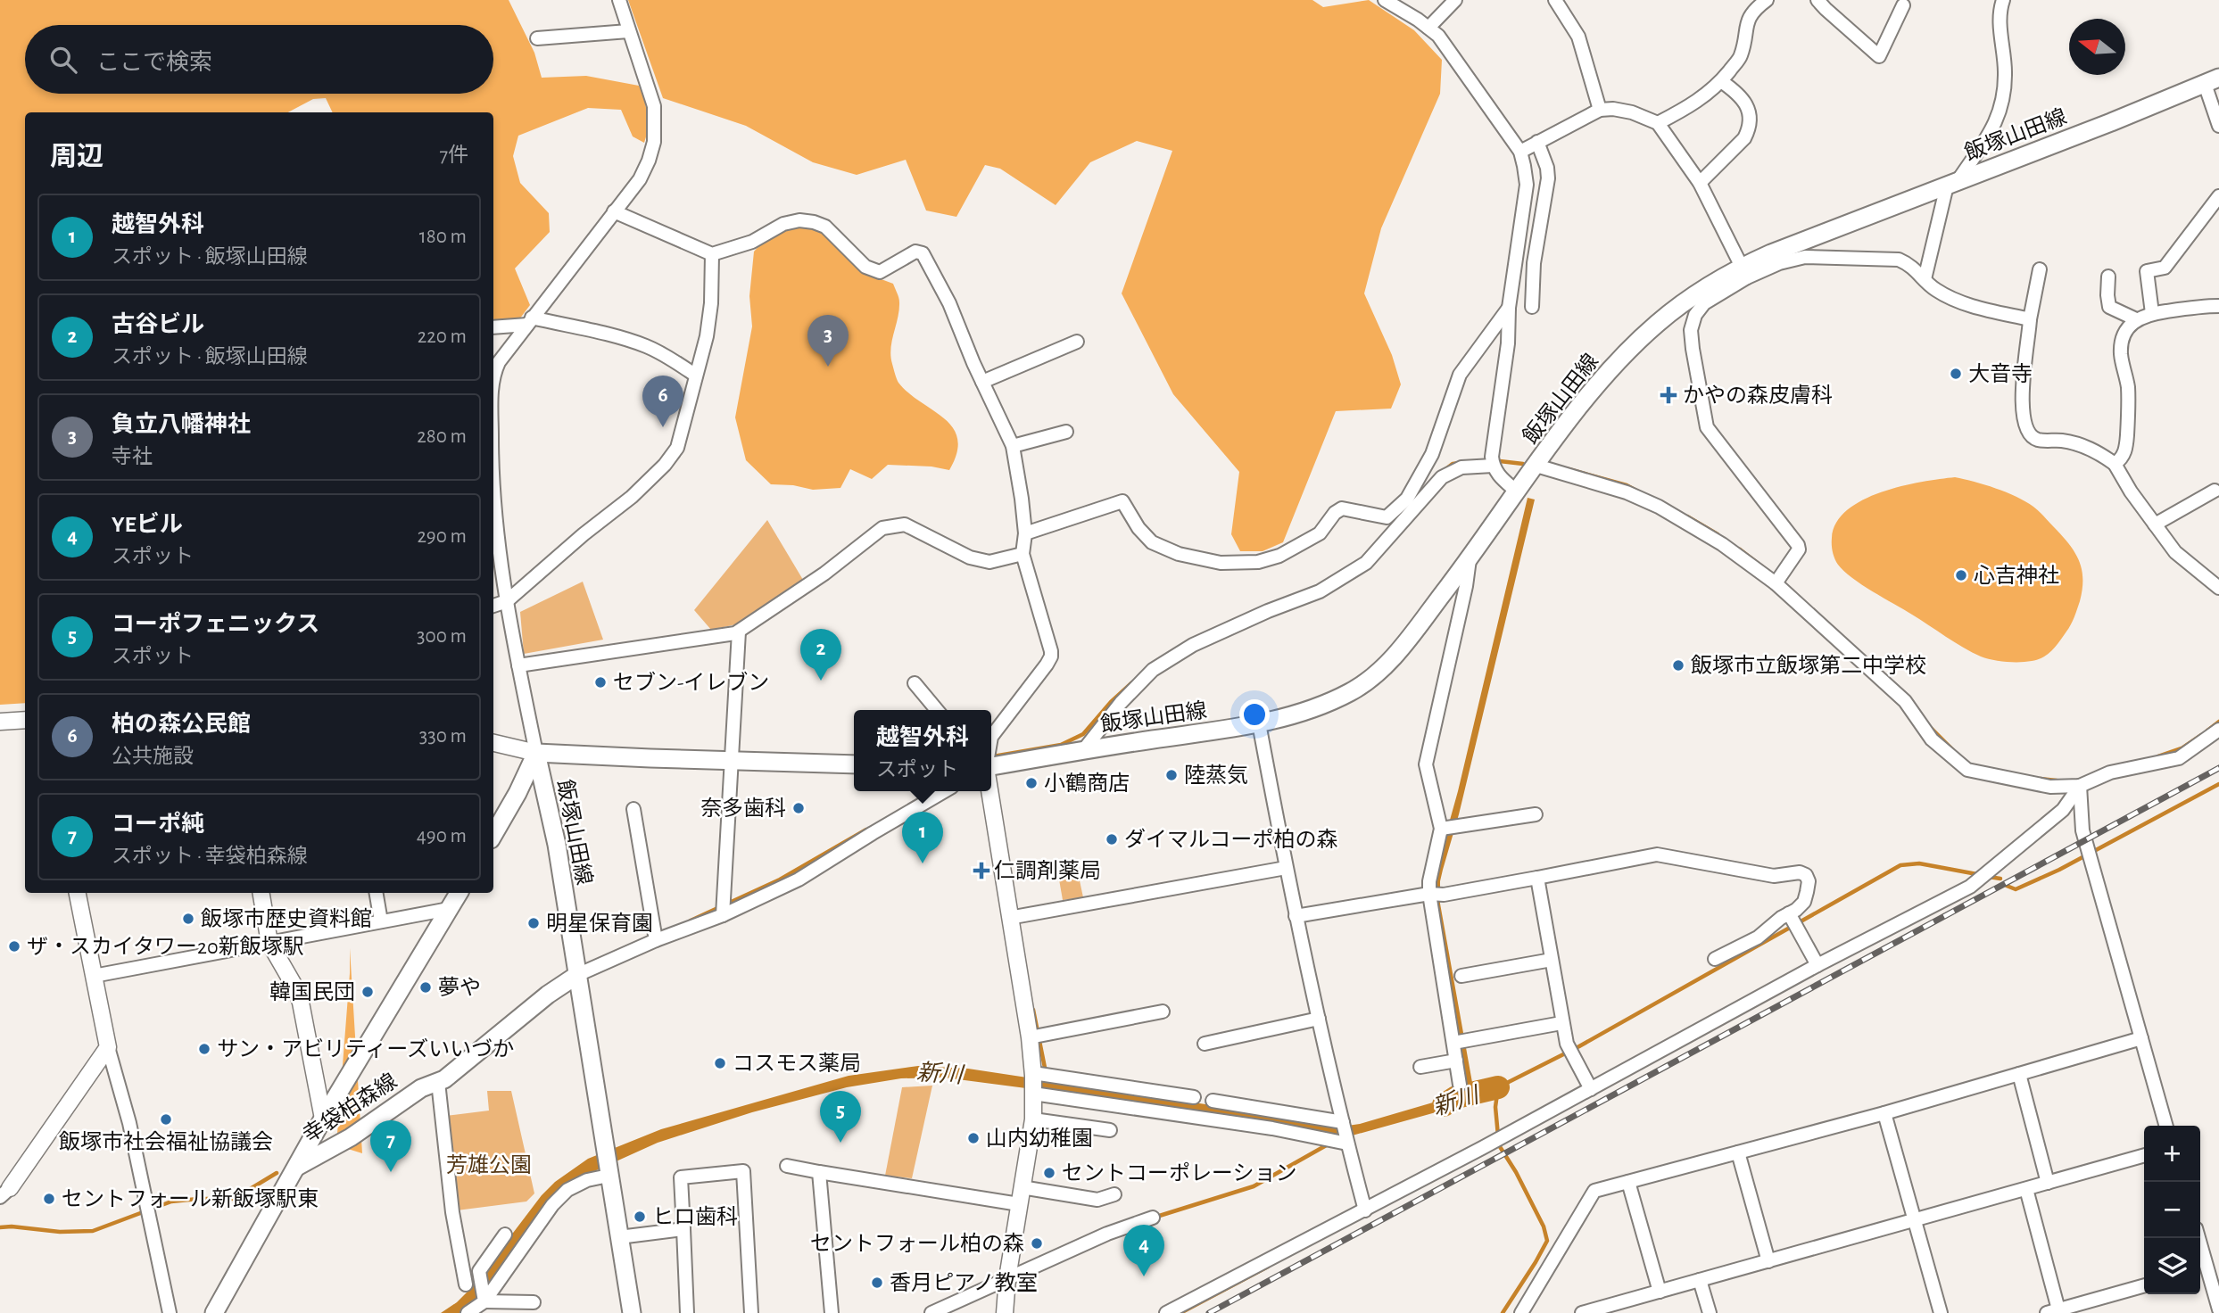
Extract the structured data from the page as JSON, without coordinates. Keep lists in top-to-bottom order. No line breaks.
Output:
{"streets":{"main road":["飯塚山田線","幸袋柏森線"]},"crossings":[["飯塚山田線","幸袋柏森線"]],"water":["新川"],"parks":["芳雄公園"],"places":{"other":["大音寺","心吉神社","飯塚市立飯塚第二中学校","セブン-イレブン","陸蒸気","小鶴商店","奈多歯科","ダイマルコーポ柏の森","飯塚市歴史資料館","明星保育園","ザ・スカイタワー20新飯塚駅","夢や","韓国民団","サン・アビリティーズいいづか","コスモス薬局","飯塚市社会福祉協議会","山内幼稚園","セントコーポレーション","セントフォール新飯塚駅東","ヒロ歯科","セントフォール柏の森","香月ピアノ教室"],"health":["かやの森皮膚科","仁調剤薬局"]},"north":"left","page":{"search":"ここで検索","heading":["周辺","7件"],"list":[{"mark":"1","name":"越智外科","note":"スポット · 飯塚山田線","value":"180 m"},{"mark":"2","name":"古谷ビル","note":"スポット · 飯塚山田線","value":"220 m"},{"mark":"3","name":"負立八幡神社","note":"寺社","value":"280 m"},{"mark":"4","name":"YEビル","note":"スポット","value":"290 m"},{"mark":"5","name":"コーポフェニックス","note":"スポット","value":"300 m"},{"mark":"6","name":"柏の森公民館","note":"公共施設","value":"330 m"},{"mark":"7","name":"コーポ純","note":"スポット · 幸袋柏森線","value":"490 m"}],"pins":["3","6","2","1","5","7","4"],"popup":["越智外科","スポット"],"map_buttons":["+","−"]}}
